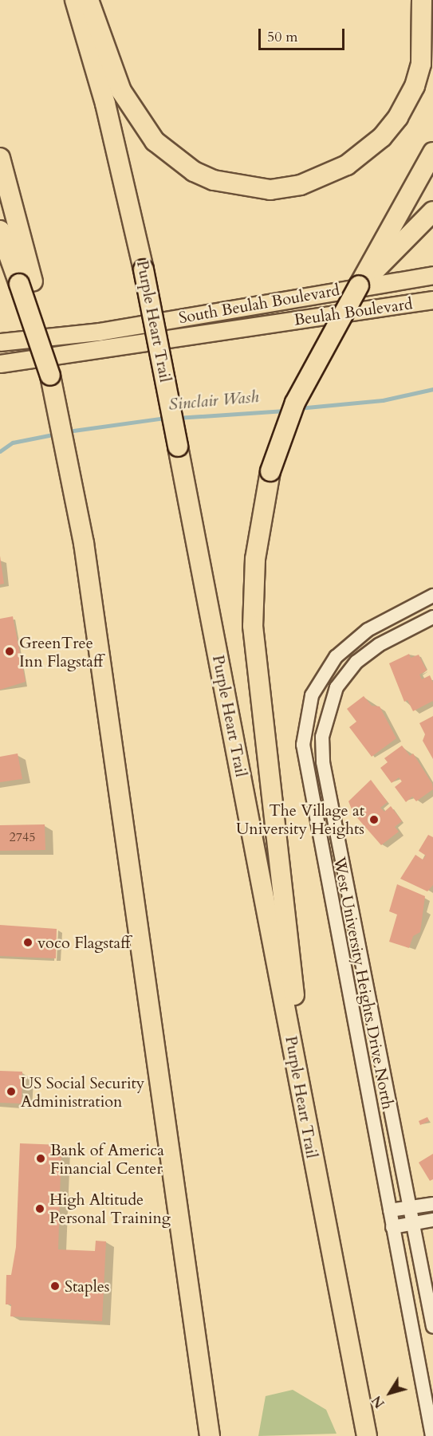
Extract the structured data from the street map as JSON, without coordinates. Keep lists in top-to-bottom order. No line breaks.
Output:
{"streets":{"highway":["Purple Heart Trail"],"main road":["South Beulah Boulevard","Beulah Boulevard"],"street":["West University Heights Drive North"]},"crossings":[["South Beulah Boulevard","Beulah Boulevard"]],"water":["Sinclair Wash"],"places":["GreenTree Inn Flagstaff","The Village at University Heights","voco Flagstaff","US Social Security Administration","Bank of America Financial Center","High Altitude Personal Training","Staples"],"house_numbers":["2745"],"scale_bar":"50 m","north":"bottom left"}
